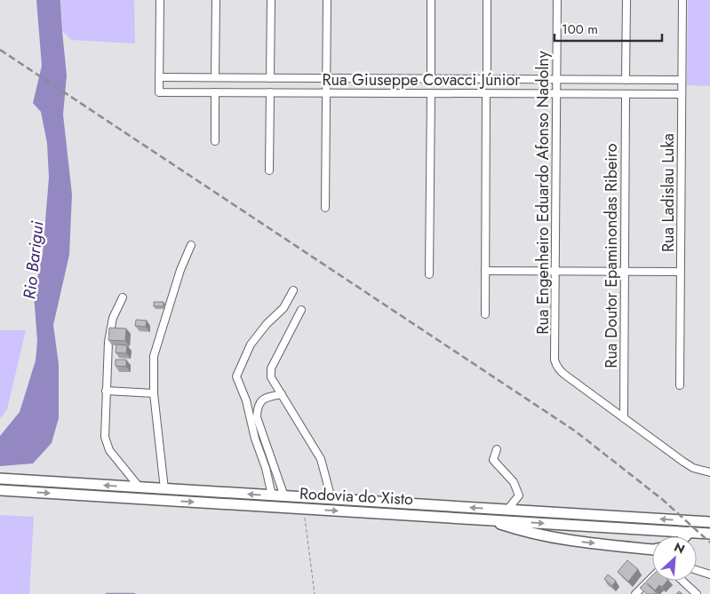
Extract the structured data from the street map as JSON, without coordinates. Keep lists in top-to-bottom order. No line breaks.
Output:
{"streets":{"highway":["Rodovia do Xisto"],"street":["Rua Giuseppe Covacci Júnior","Rua Engenheiro Eduardo Afonso Nadolny","Rua Ladislau Luka","Rua Doutor Epaminondas Ribeiro"]},"crossings":[["Rua Giuseppe Covacci Júnior","Rua Engenheiro Eduardo Afonso Nadolny"],["Rua Giuseppe Covacci Júnior","Rua Ladislau Luka"],["Rua Giuseppe Covacci Júnior","Rua Doutor Epaminondas Ribeiro"],["Rua Engenheiro Eduardo Afonso Nadolny","Rua Doutor Epaminondas Ribeiro"]],"water":["Rio Barigui"],"scale_bar":"100 m","north":"top right"}
